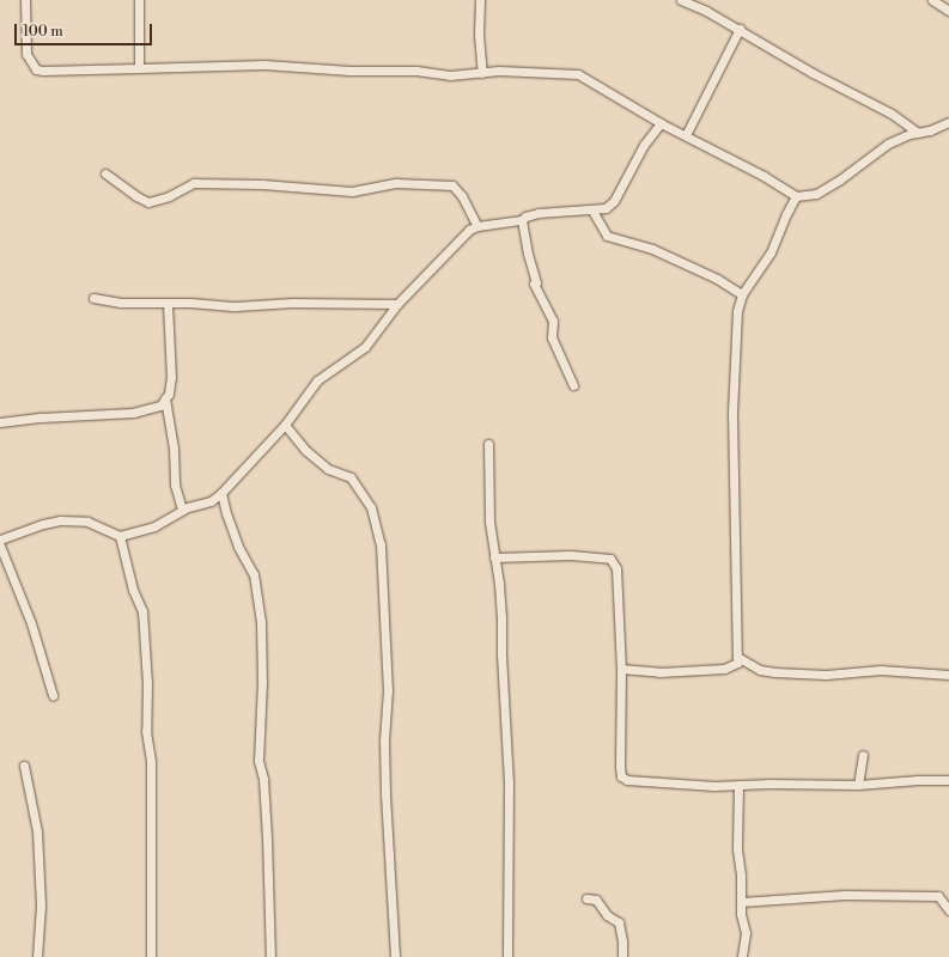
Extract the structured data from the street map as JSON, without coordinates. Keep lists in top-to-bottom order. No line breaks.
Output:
{"scale_bar":"100 m"}
